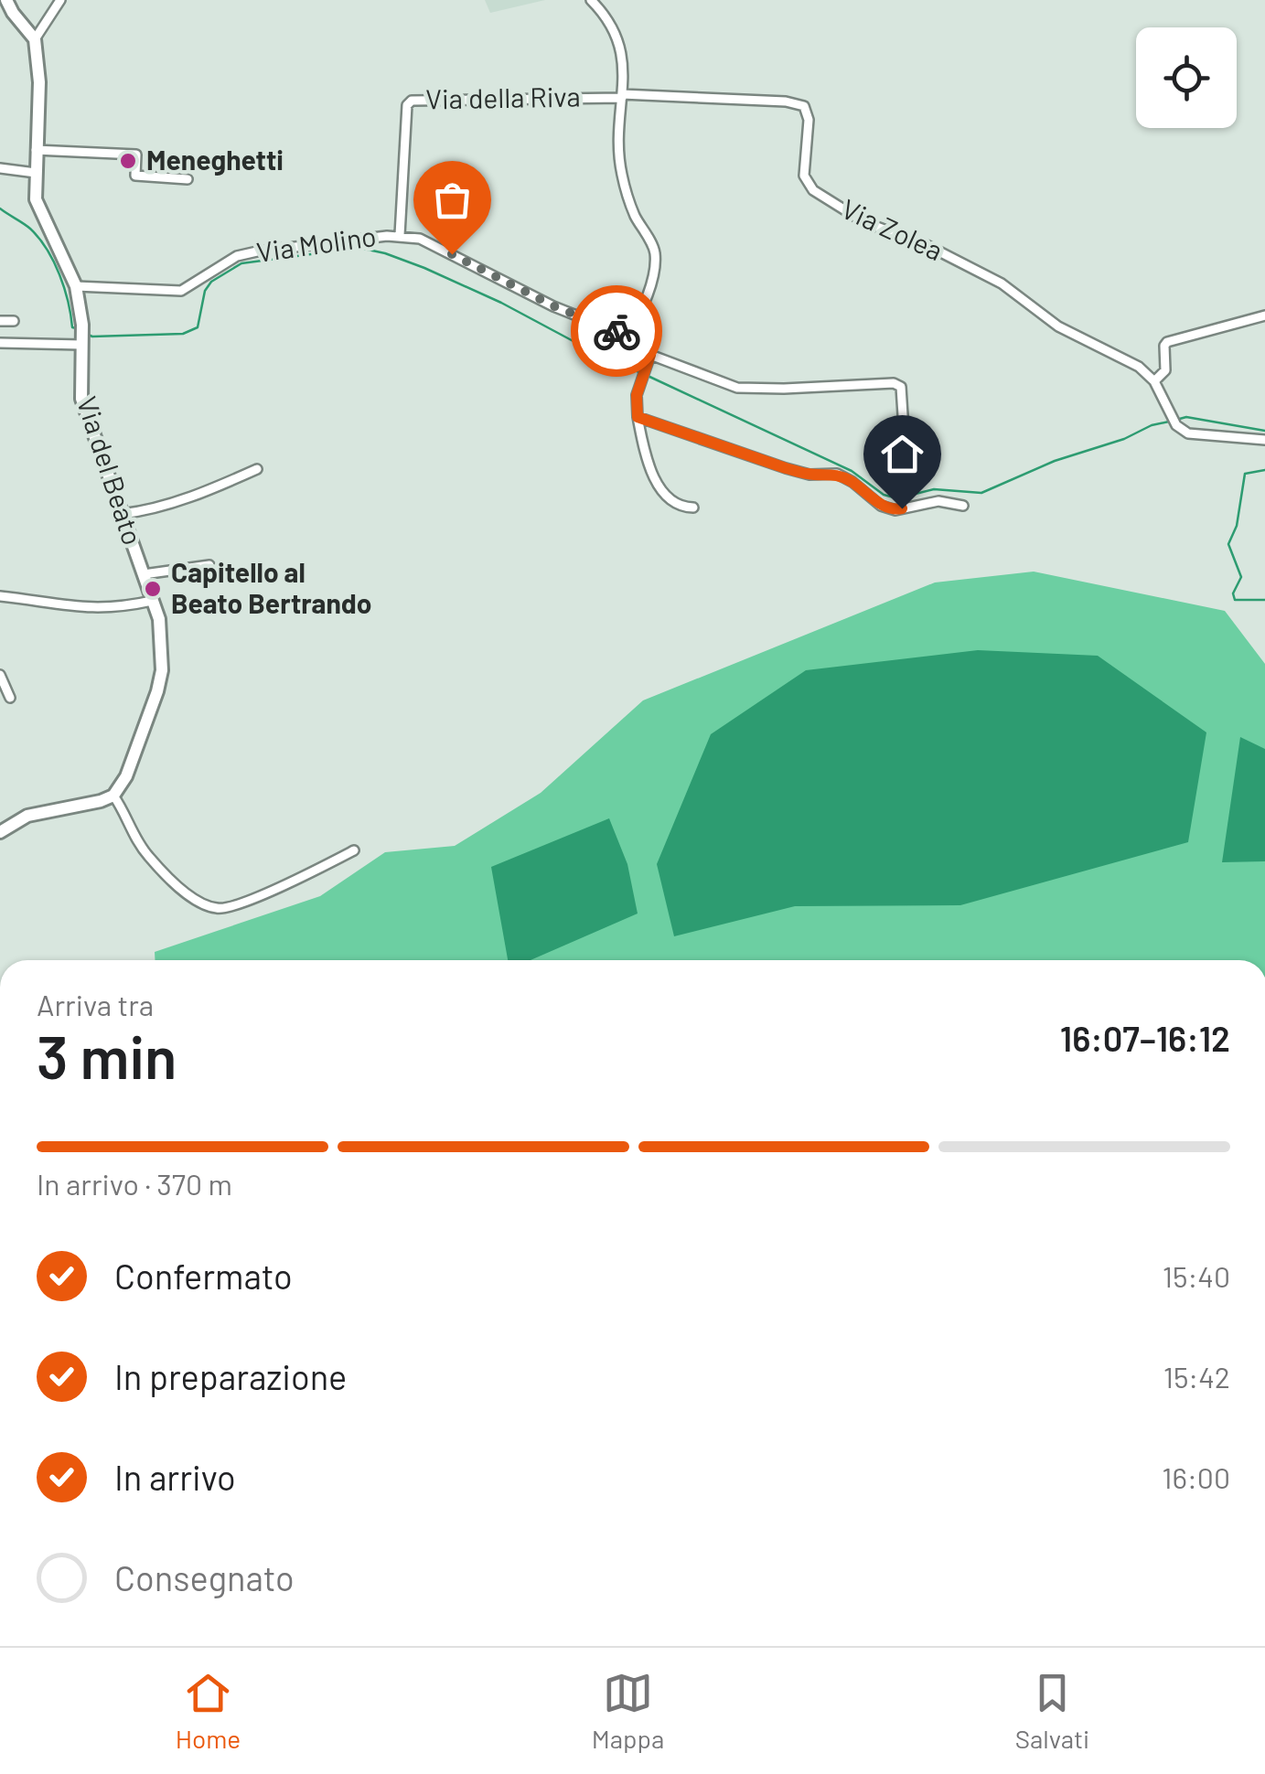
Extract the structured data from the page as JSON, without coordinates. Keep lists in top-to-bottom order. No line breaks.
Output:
{"streets":{"street":["Via della Riva","Via Zolea","Via Molino","Via del Beato"]},"crossings":[["Via della Riva","Via Zolea"],["Via della Riva","Via Molino"],["Via Molino","Via del Beato"]],"places":["Meneghetti","Capitello al Beato Bertrando"],"page":{"heading":["3 min","Arriva tra","16:07–16:12"],"bar":"In arrivo · 370 m","list":[["Confermato","15:40"],["In preparazione","15:42"],["In arrivo","16:00"],"Consegnato"],"tabs":["Home","Mappa","Salvati"]}}
